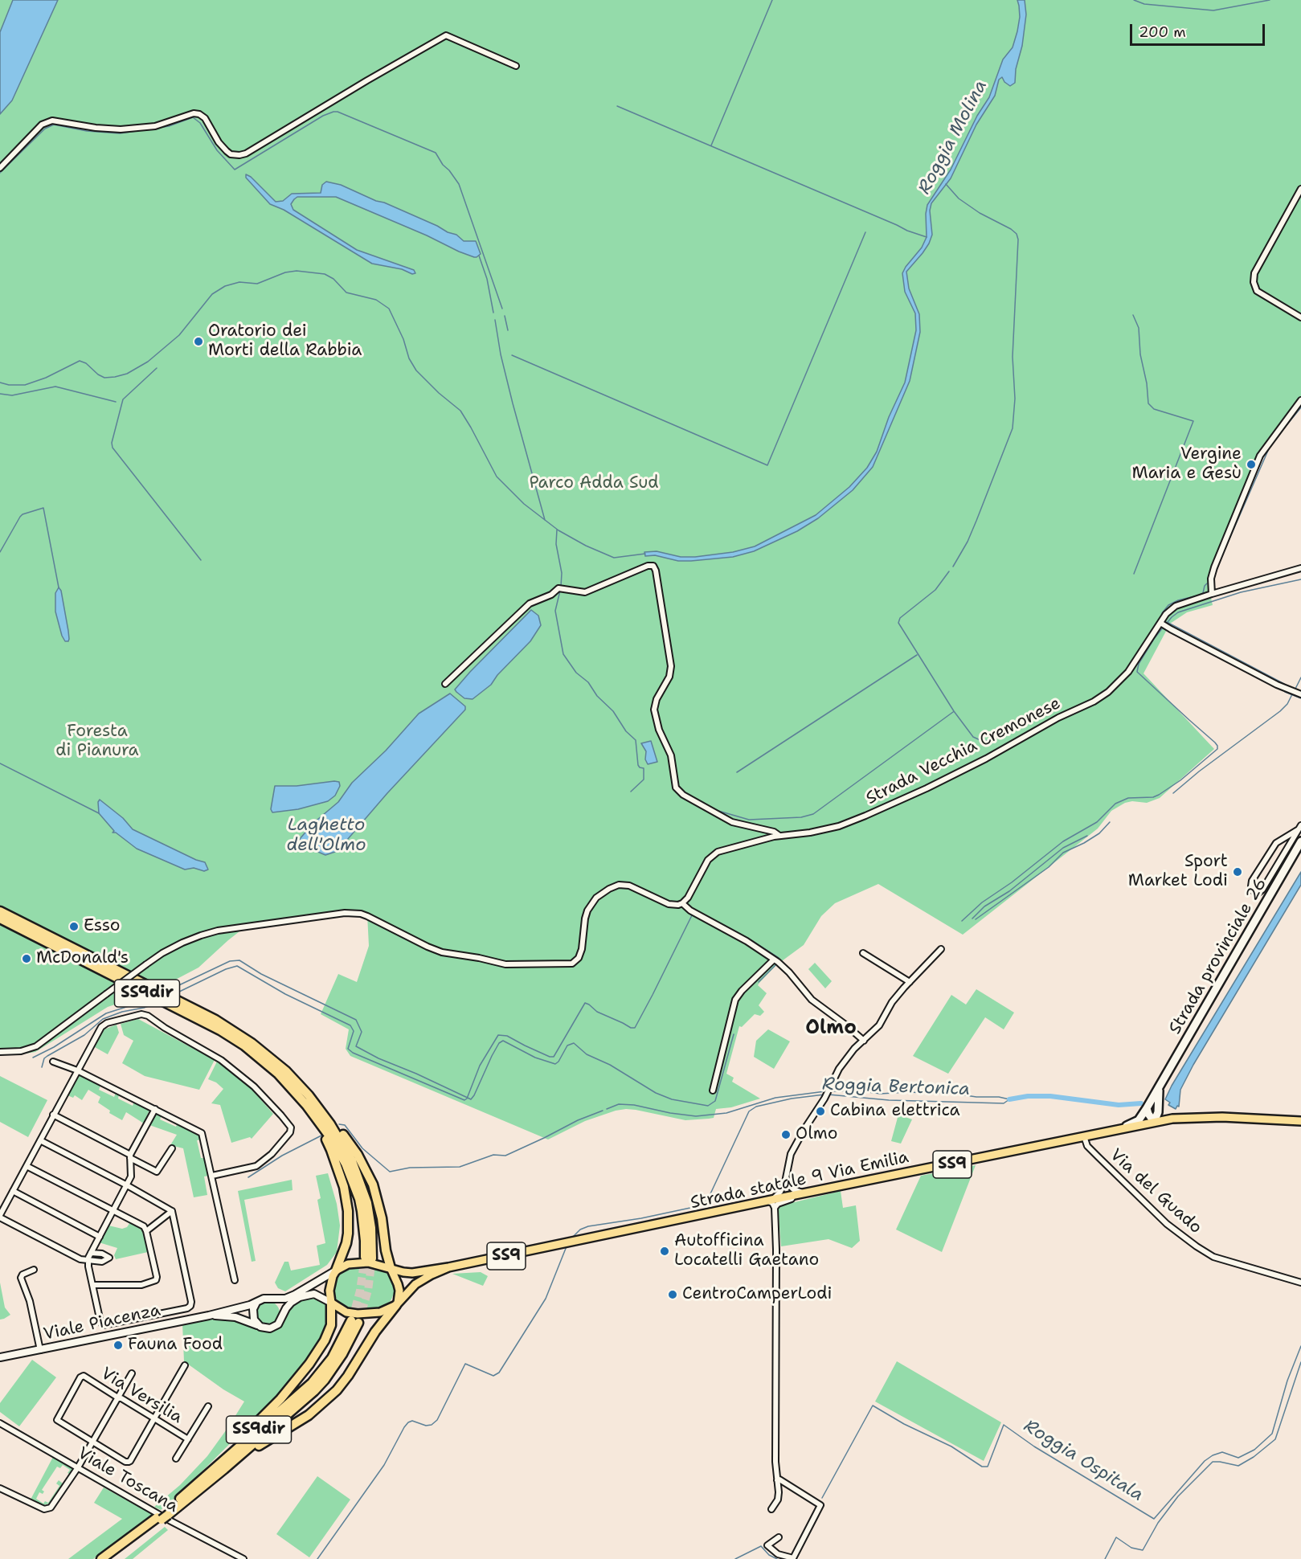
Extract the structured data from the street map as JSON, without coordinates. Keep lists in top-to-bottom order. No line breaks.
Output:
{"streets":{"highway":["SS9dir"],"main road":["Strada provinciale 26","SS9","Strada statale 9 Via Emilia"],"street":["Strada Vecchia Cremonese","Via del Guado","Viale Piacenza","Via Versilia","Viale Toscana"]},"crossings":[["Strada provinciale 26","Strada statale 9 Via Emilia"],["Strada statale 9 Via Emilia","Via del Guado"]],"districts":["Olmo"],"water":["Roggia Molina","Laghetto dell'Olmo","Roggia Bertonica","Roggia Ospitala"],"parks":["Parco Adda Sud","Foresta di Pianura"],"places":["Oratorio dei Morti della Rabbia","Vergine Maria e Gesù","Sport Market Lodi","Esso","McDonald's","Cabina elettrica","Olmo","Autofficina Locatelli Gaetano","CentroCamperLodi","Fauna Food"],"scale_bar":"200 m"}
